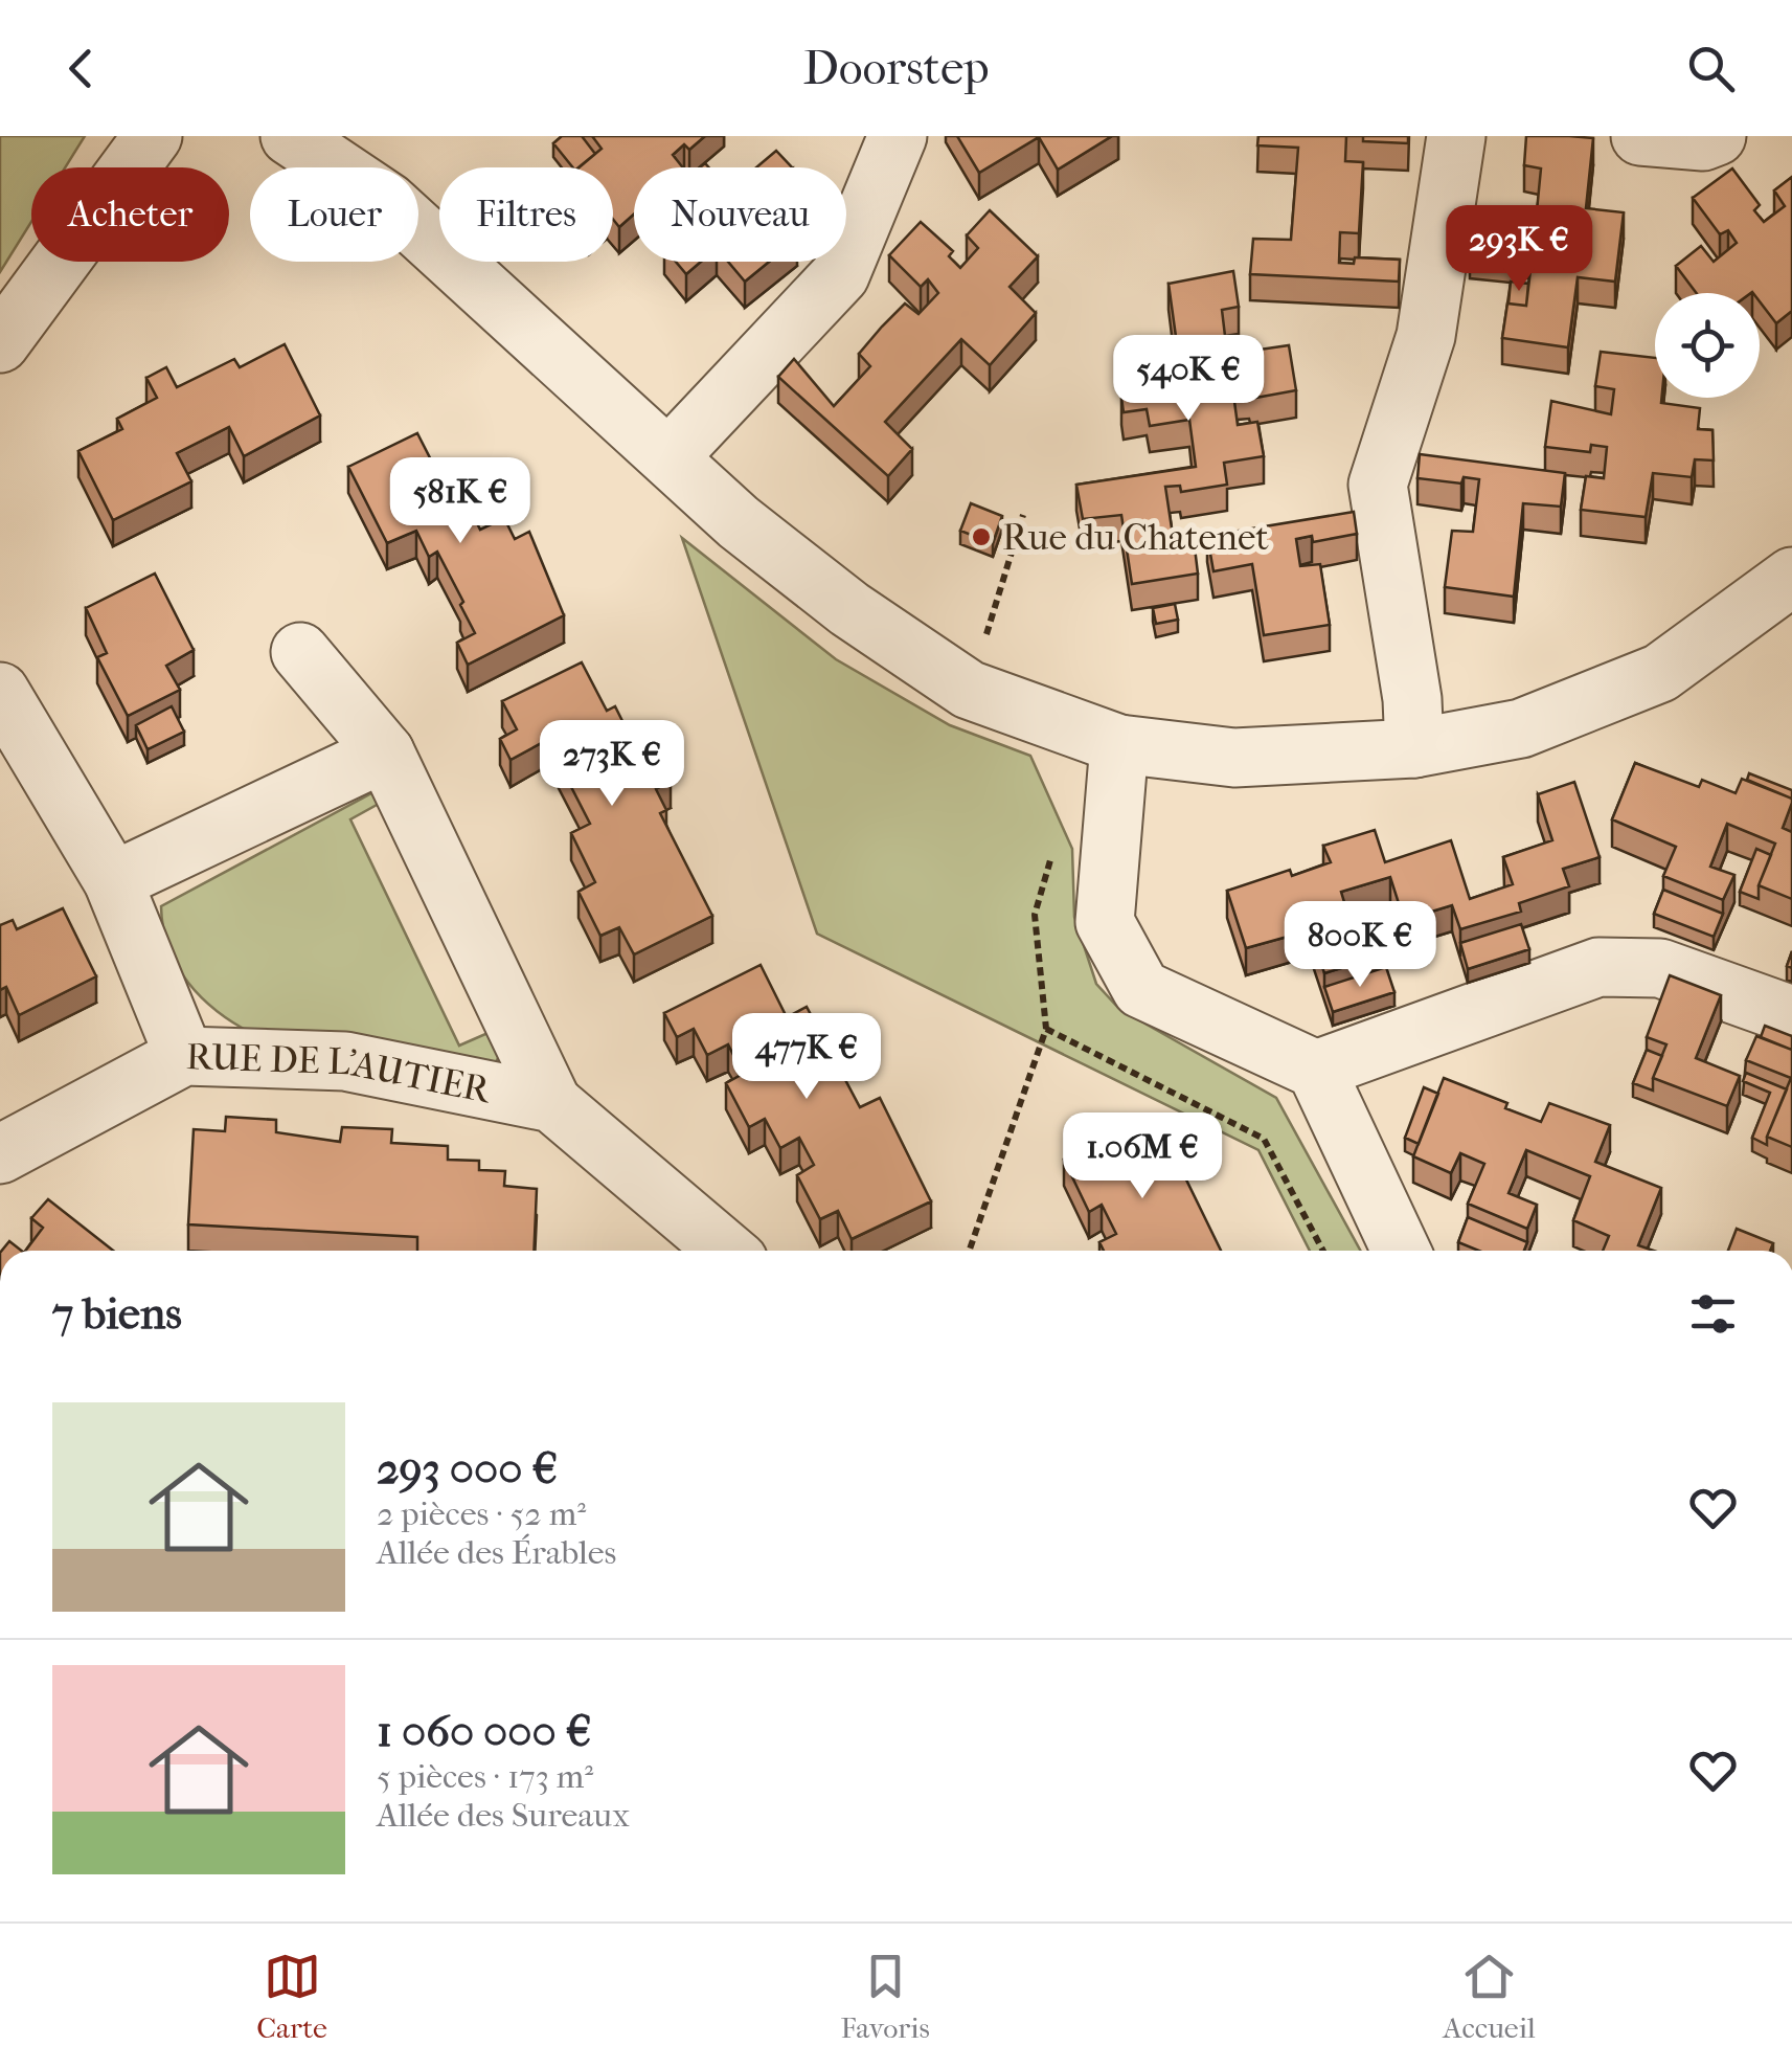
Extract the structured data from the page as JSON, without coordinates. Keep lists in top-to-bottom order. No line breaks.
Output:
{"streets":{"street":["RUE DE L'AUTIER"]},"places":["Rue du Chatenet"],"page":{"header":"Doorstep","chip":["Acheter","Louer","Filtres","Nouveau"],"price":["293K €","540K €","581K €","273K €","800K €","477K €","1.06M €"],"heading":"7 biens","list":[{"name":"293 000 €","note":"2 pièces · 52 m² · Allée des Érables"},{"name":"1 060 000 €","note":"5 pièces · 173 m² · Allée des Sureaux"}],"tabs":["Carte","Favoris","Accueil"]}}
